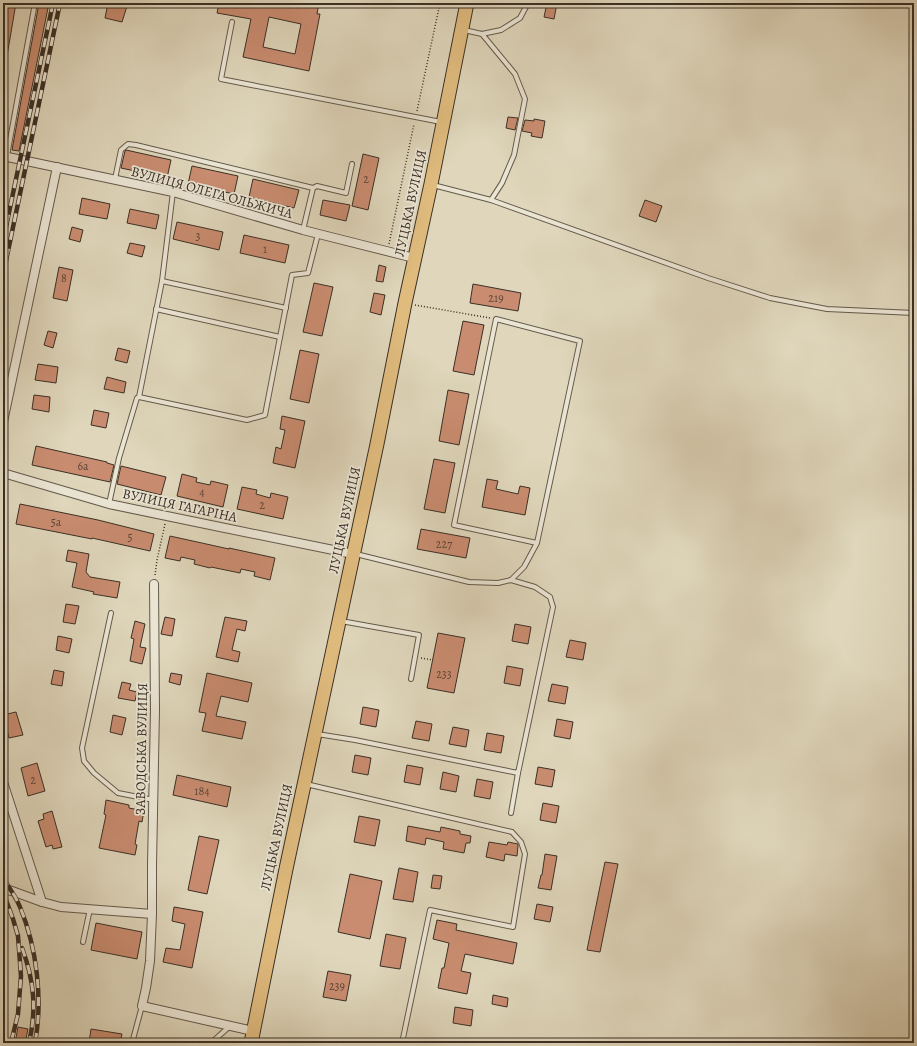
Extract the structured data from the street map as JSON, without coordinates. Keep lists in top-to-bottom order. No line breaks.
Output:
{"streets":{"main road":["ЛУЦЬКА ВУЛИЦЯ"],"street":["ВУЛИЦЯ ОЛЕГА ОЛЬЖИЧА","ВУЛИЦЯ ГАГАРІНА","ЗАВОДСЬКА ВУЛИЦЯ"]},"crossings":[["ВУЛИЦЯ ОЛЕГА ОЛЬЖИЧА","ЛУЦЬКА ВУЛИЦЯ"],["ЛУЦЬКА ВУЛИЦЯ","ВУЛИЦЯ ГАГАРІНА"]],"house_numbers":["2","3","1","8","219","6а","4","2","5а","5","227","233","2","184","239"]}
